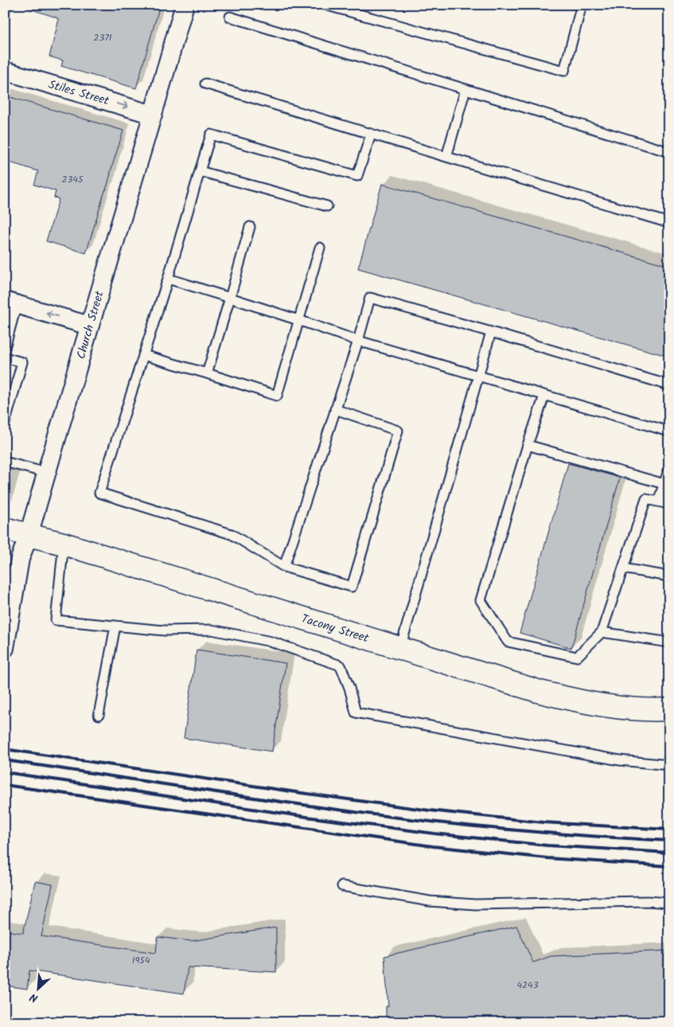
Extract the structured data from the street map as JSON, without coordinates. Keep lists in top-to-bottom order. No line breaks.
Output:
{"streets":{"main road":["Tacony Street"],"street":["Stiles Street","Church Street"]},"crossings":[["Stiles Street","Church Street"],["Church Street","Tacony Street"]],"one_way":["Stiles Street"],"house_numbers":["2371","2345","1954","4243"],"north":"bottom left"}
